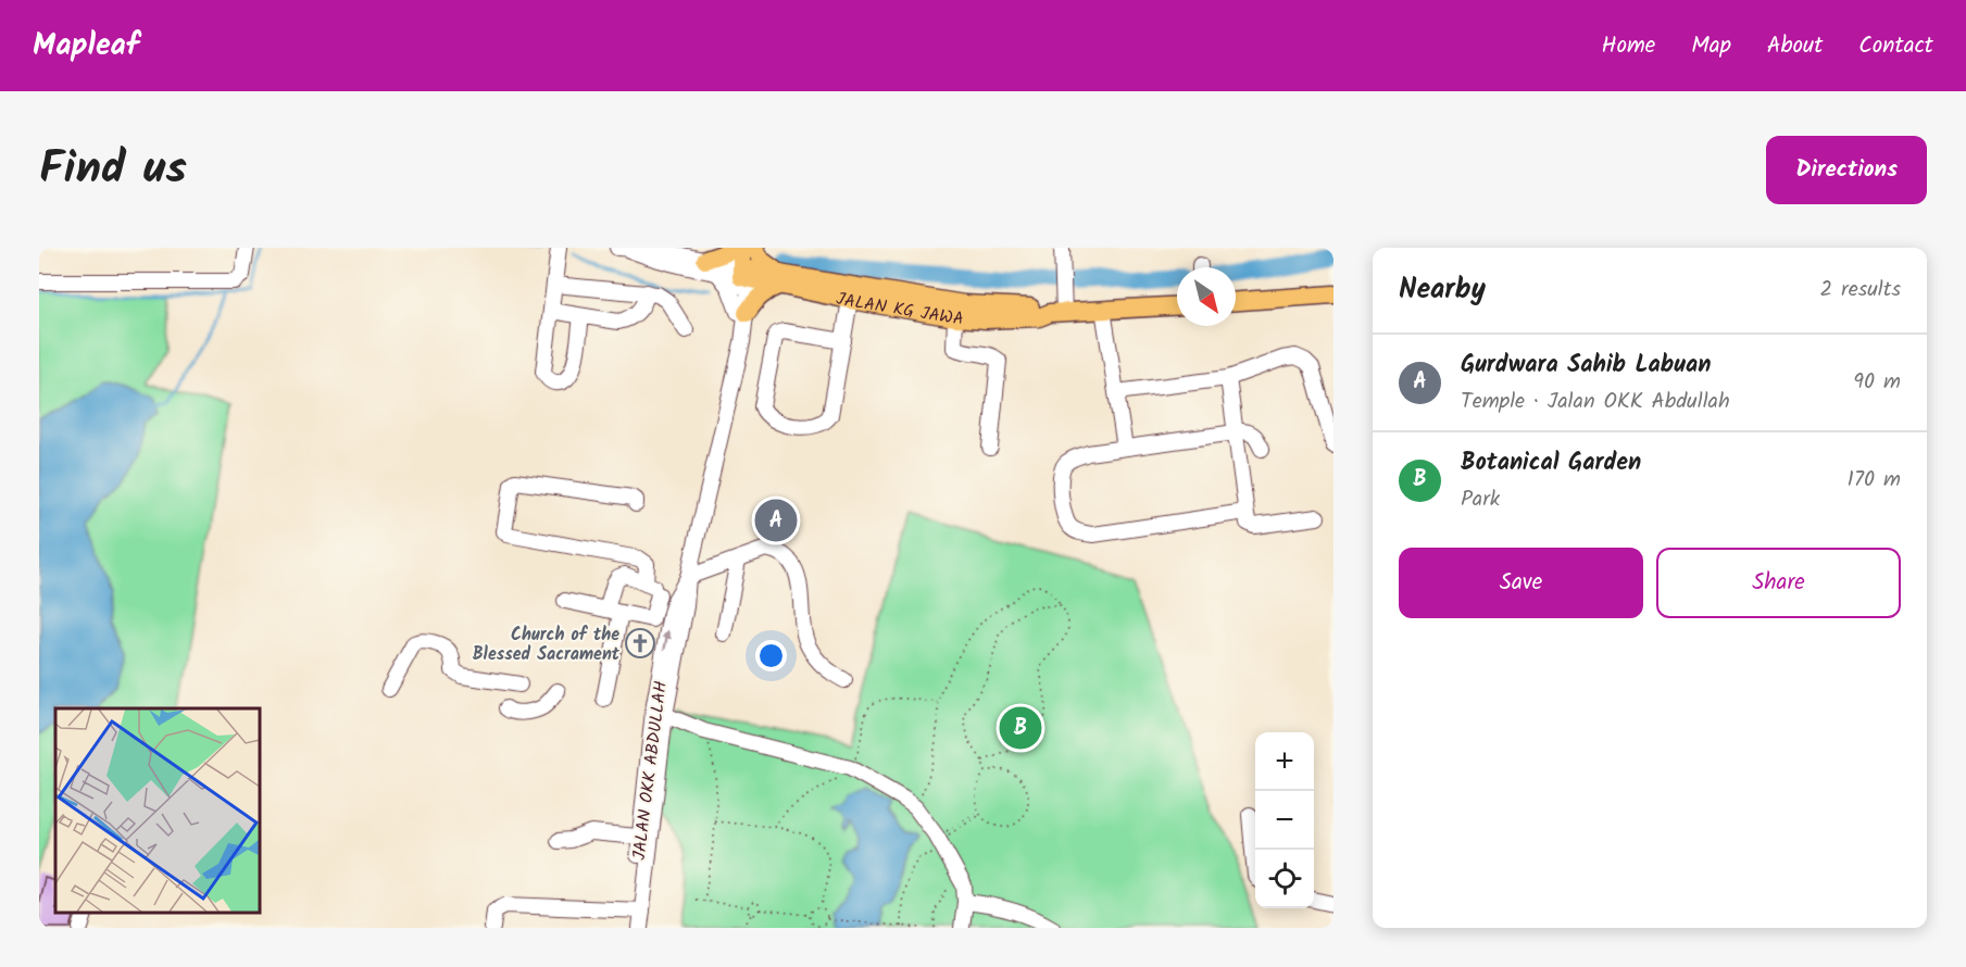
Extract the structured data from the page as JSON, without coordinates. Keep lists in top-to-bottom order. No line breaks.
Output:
{"streets":{"main road":["JALAN KG JAWA","JALAN OKK ABDULLAH"]},"crossings":[["JALAN KG JAWA","JALAN OKK ABDULLAH"]],"places":{"church":["Church of the Blessed Sacrament"]},"north":"bottom right","page":{"header":"Mapleaf","nav":["Home","Map","About","Contact"],"title":"Find us","buttons":["Directions",["Save","Share"]],"heading":["Nearby","2 results"],"list":[{"mark":"A","name":"Gurdwara Sahib Labuan","note":"Temple · Jalan OKK Abdullah","value":"90 m"},{"mark":"B","name":"Botanical Garden","note":"Park","value":"170 m"}],"pins":["A","B"],"map_buttons":["+","−"]}}
